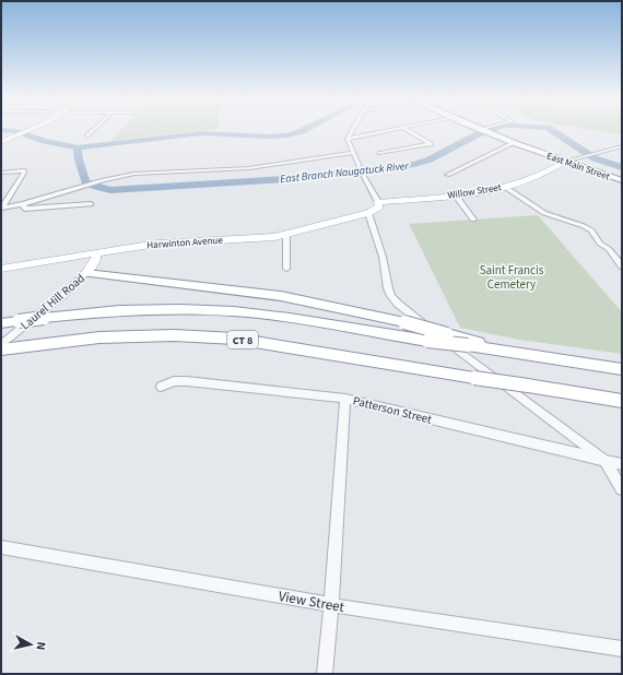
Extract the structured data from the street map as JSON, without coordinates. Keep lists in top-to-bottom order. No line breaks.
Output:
{"streets":{"highway":["East Main Street","CT 8"],"main road":["Willow Street","Harwinton Avenue","Laurel Hill Road"],"street":["Patterson Street","View Street"]},"crossings":[["East Main Street","Willow Street"],["Harwinton Avenue","Laurel Hill Road"],["Laurel Hill Road","CT 8"]],"water":["East Branch Naugatuck River"],"parks":["Saint Francis Cemetery"],"north":"right"}
